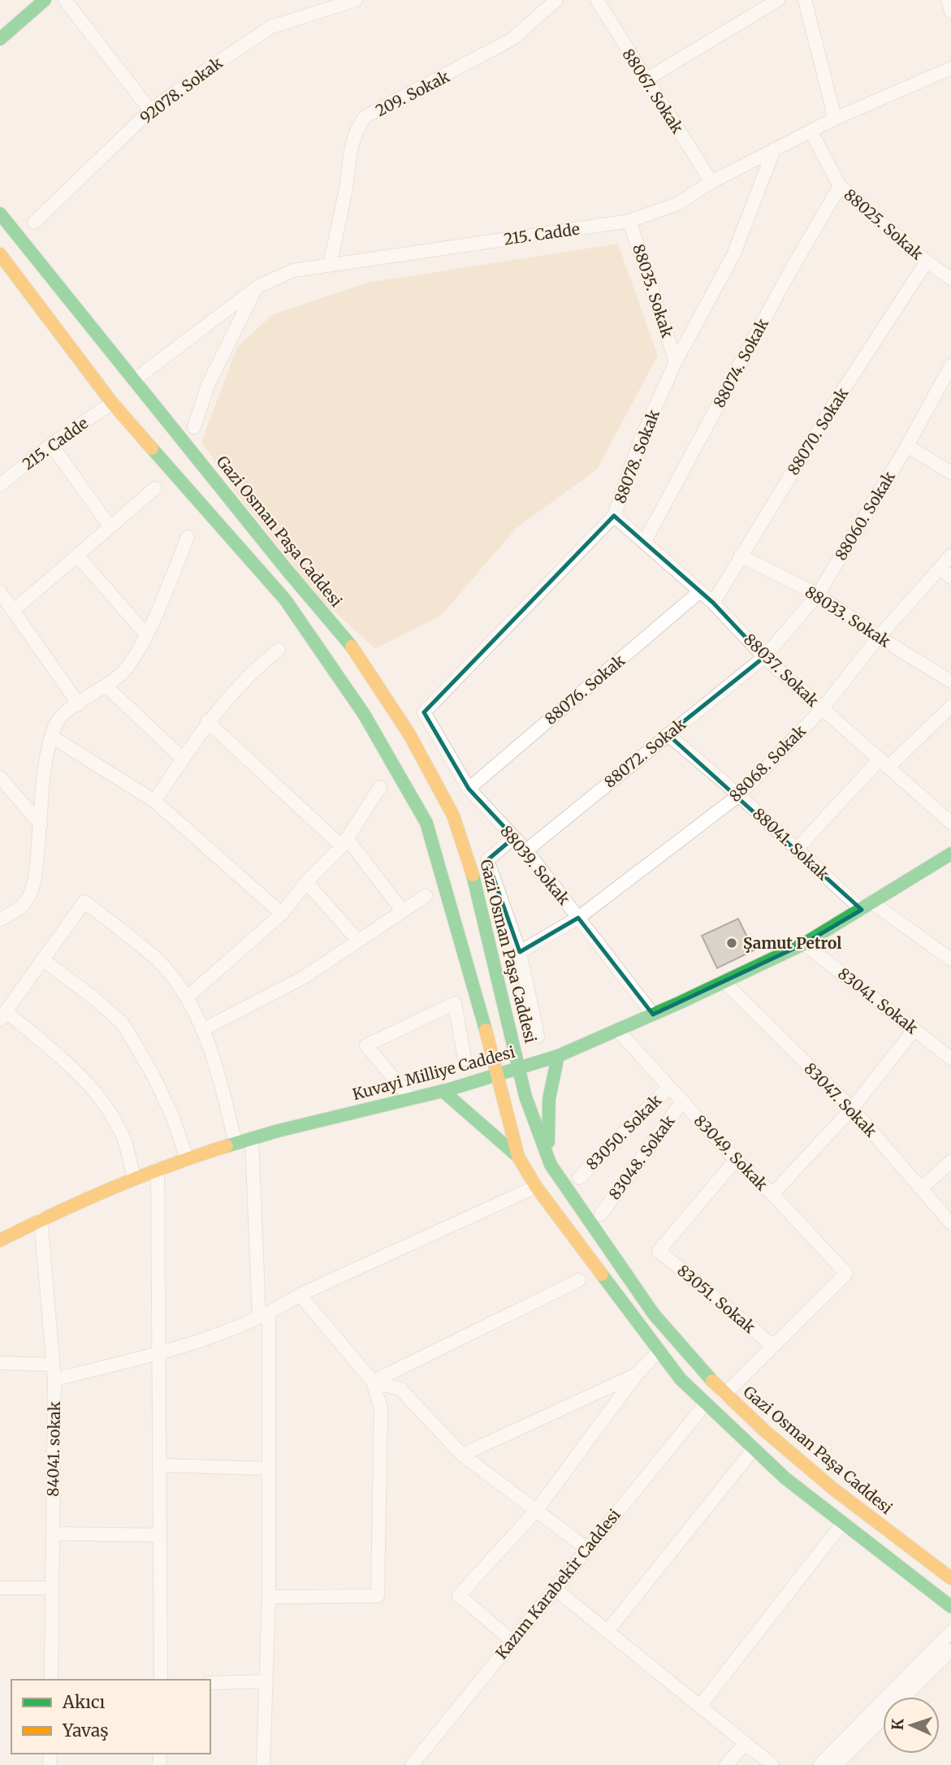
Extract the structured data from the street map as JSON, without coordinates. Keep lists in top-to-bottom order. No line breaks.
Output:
{"streets":{"main road":["Gazi Osman Paşa Caddesi","Kuvayi Milliye Caddesi"],"street":["92078. Sokak","88067. Sokak","209. Sokak","88025. Sokak","215. Cadde","88035. Sokak","88074. Sokak","88070. Sokak","88078. Sokak","88060. Sokak","88033. Sokak","88037. Sokak","88076. Sokak","88072. Sokak","88068. Sokak","88041. Sokak","88039. Sokak","83041. Sokak","83047. Sokak","83050. Sokak","83049. Sokak","83048. Sokak","83051. Sokak","84041. sokak","Kazım Karabekir Caddesi"]},"crossings":[["88067. Sokak","215. Cadde"],["209. Sokak","215. Cadde"],["88025. Sokak","215. Cadde"],["88025. Sokak","88074. Sokak"],["88025. Sokak","88070. Sokak"],["215. Cadde","88035. Sokak"],["215. Cadde","88078. Sokak"],["215. Cadde","Gazi Osman Paşa Caddesi"],["88035. Sokak","88078. Sokak"],["88074. Sokak","88037. Sokak"],["88070. Sokak","88033. Sokak"],["88070. Sokak","88037. Sokak"],["88078. Sokak","88037. Sokak"],["88078. Sokak","88039. Sokak"],["88060. Sokak","88033. Sokak"],["88060. Sokak","88037. Sokak"],["88060. Sokak","88072. Sokak"],["Gazi Osman Paşa Caddesi","Kuvayi Milliye Caddesi"],["88033. Sokak","88068. Sokak"],["88037. Sokak","88076. Sokak"],["88037. Sokak","88072. Sokak"],["88037. Sokak","88068. Sokak"],["88076. Sokak","88039. Sokak"],["88072. Sokak","88041. Sokak"],["88072. Sokak","88039. Sokak"],["88068. Sokak","88041. Sokak"],["88068. Sokak","88039. Sokak"],["88041. Sokak","Kuvayi Milliye Caddesi"],["88039. Sokak","Kuvayi Milliye Caddesi"],["83041. Sokak","Kuvayi Milliye Caddesi"],["Kuvayi Milliye Caddesi","83047. Sokak"],["Kuvayi Milliye Caddesi","83049. Sokak"],["Kuvayi Milliye Caddesi","84041. sokak"],["83050. Sokak","83049. Sokak"],["83049. Sokak","83048. Sokak"],["83049. Sokak","83051. Sokak"]],"places":["Şamut Petrol"],"legend":["Akıcı","Yavaş"],"north":"left"}
